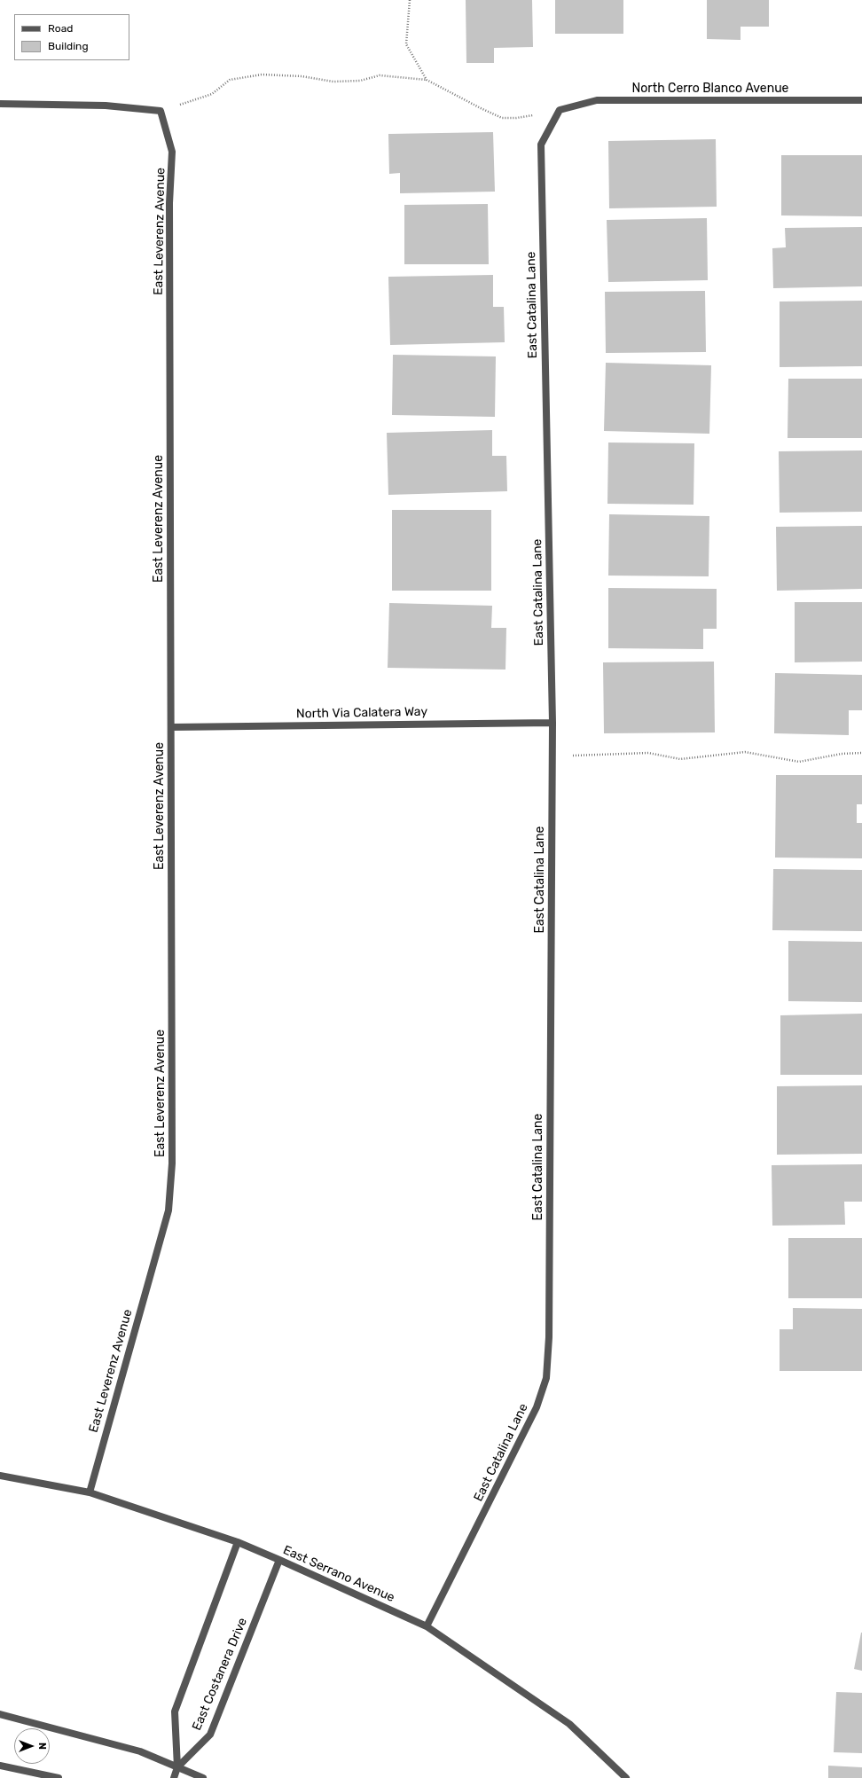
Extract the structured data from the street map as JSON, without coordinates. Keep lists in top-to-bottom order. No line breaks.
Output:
{"streets":{"street":["North Cerro Blanco Avenue","East Leverenz Avenue","East Catalina Lane","North Via Calatera Way","East Serrano Avenue","East Costanera Drive"]},"crossings":[["North Cerro Blanco Avenue","East Catalina Lane"],["East Leverenz Avenue","North Via Calatera Way"],["East Leverenz Avenue","East Serrano Avenue"],["East Catalina Lane","North Via Calatera Way"],["East Catalina Lane","East Serrano Avenue"],["East Serrano Avenue","East Costanera Drive"]],"legend":["Road","Building"],"north":"right"}
